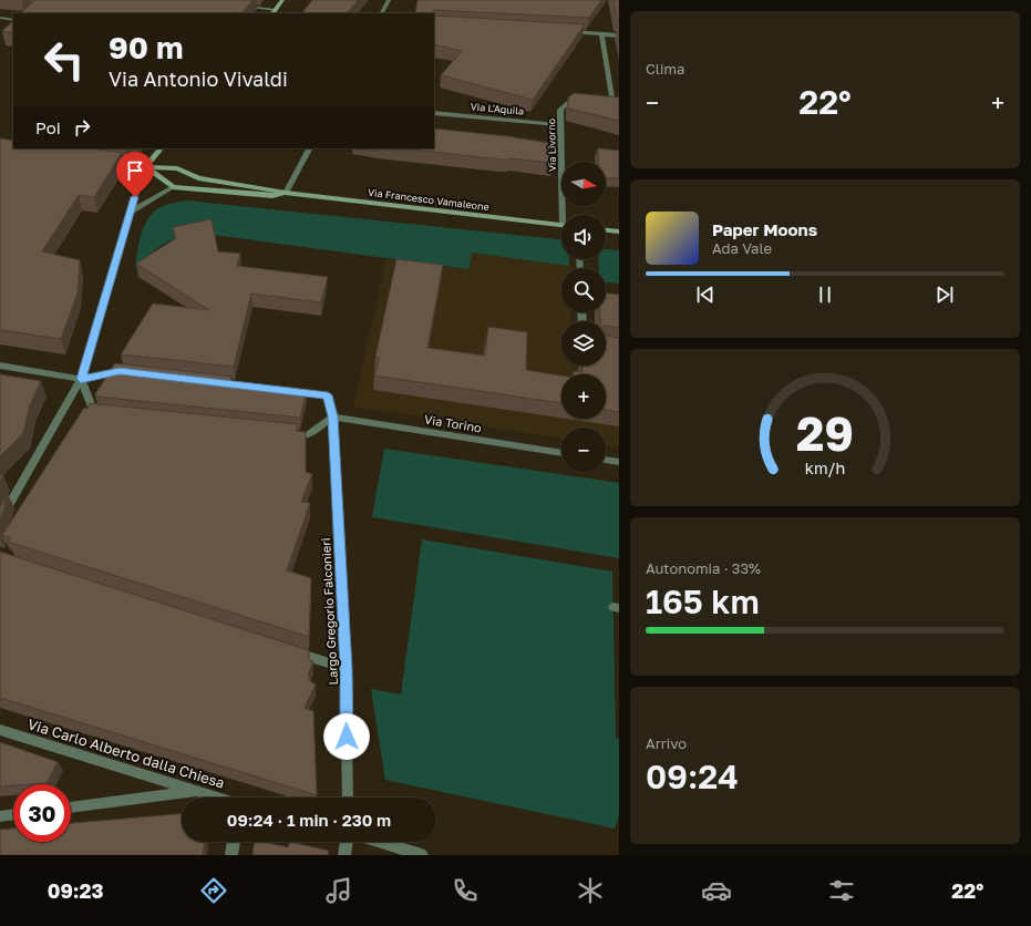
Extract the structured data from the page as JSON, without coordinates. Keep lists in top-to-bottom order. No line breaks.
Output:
{"streets":{"main road":["Via Francesco Vamaleone"],"street":["Via L'Aquila","Via Livorno","Via Torino","Largo Gregorio Falconieri","Via Carlo Alberto dalla Chiesa"]},"crossings":[["Via L'Aquila","Via Livorno"],["Via Torino","Largo Gregorio Falconieri"]],"north":"right","page":{"tile":["Clima",["Autonomia · 33%","165 km"],["Arrivo","09:24"]],"turn":["90 m","Via Antonio Vivaldi"],"heat":["−","22°","+"],"then":"Poi","map_buttons":["+","−"],"song":["Paper Moons","Ada Vale"],"limit":"30","trip":"09:24 · 1 min · 230 m","tabs":["09:23","22°"],"gauge":["29","km/h"]}}
